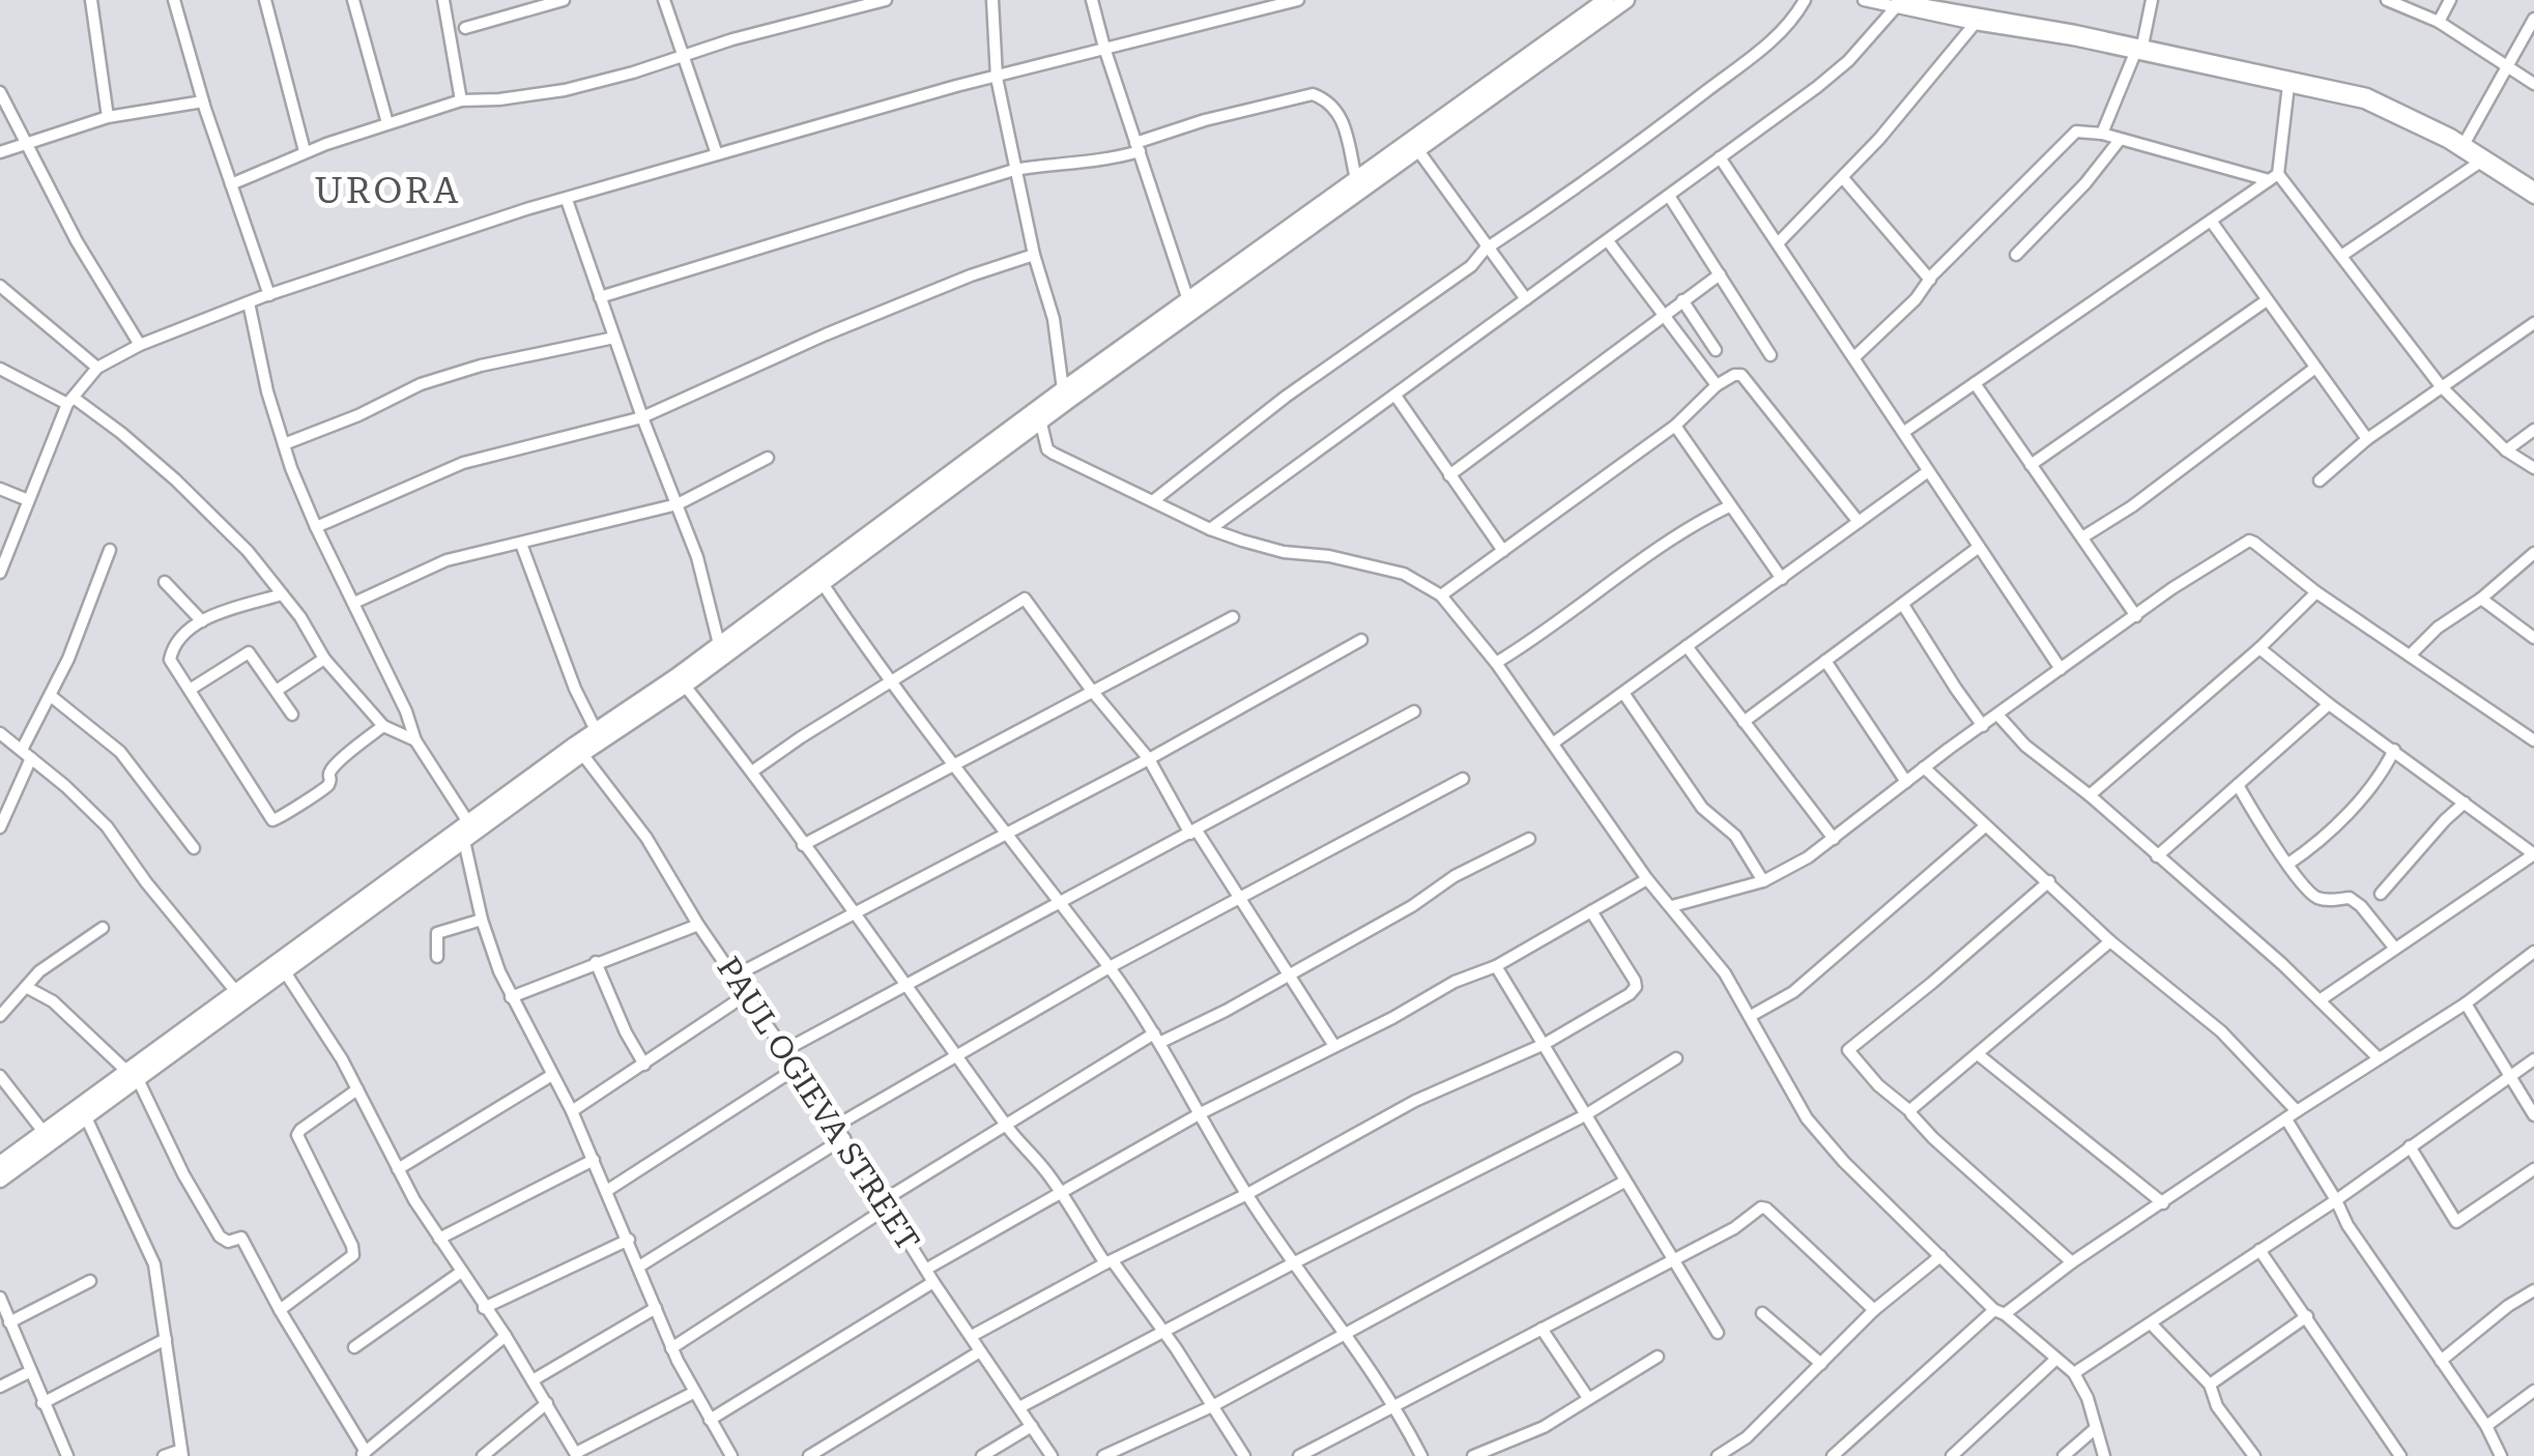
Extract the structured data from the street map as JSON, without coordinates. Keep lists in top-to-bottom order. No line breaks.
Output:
{"streets":{"street":["PAUL OGIEVA STREET"]},"districts":["URORA"]}
